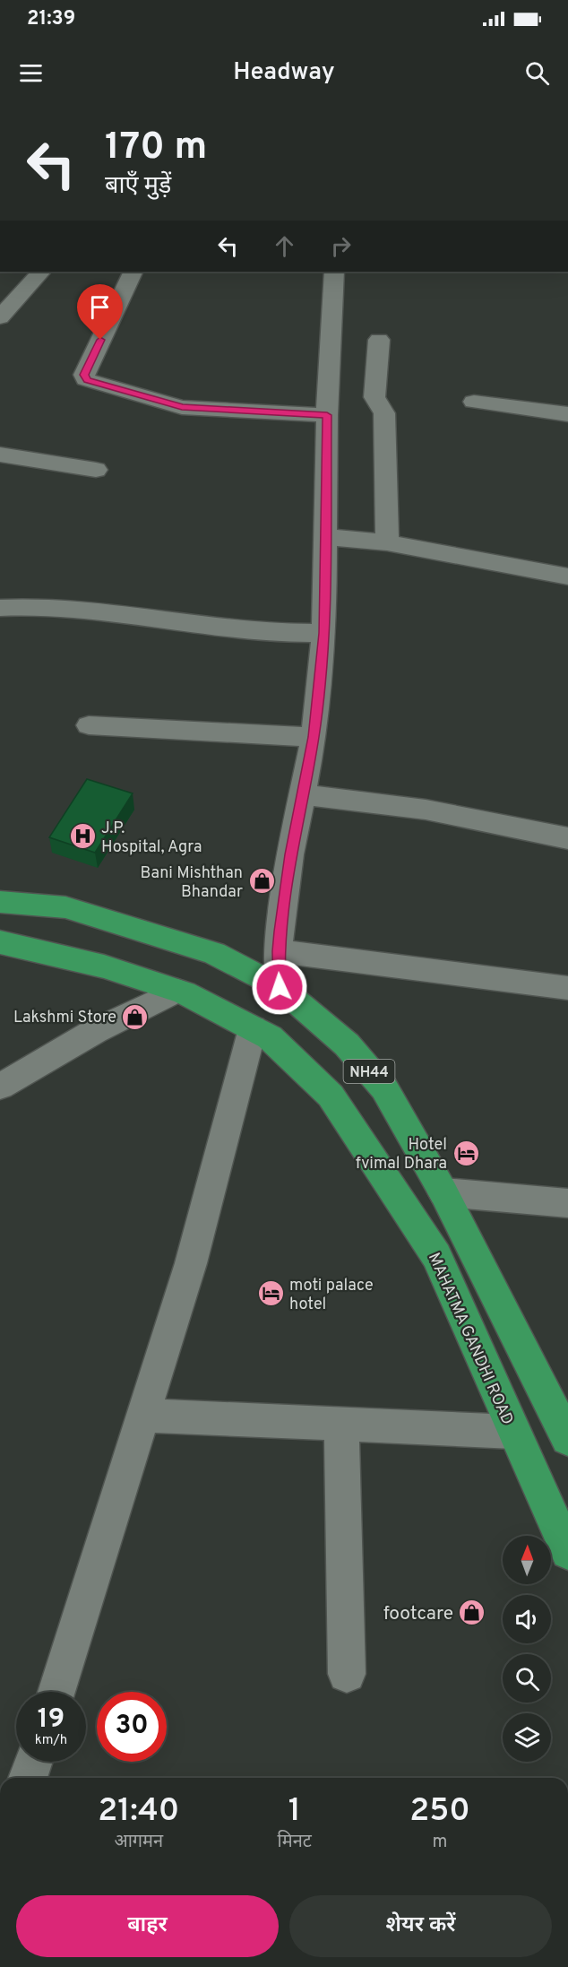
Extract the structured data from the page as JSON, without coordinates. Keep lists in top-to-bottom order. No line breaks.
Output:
{"streets":{"highway":["NH44","MAHATMA GANDHI ROAD"]},"places":{"hospital":["J.P. Hospital, Agra"],"shop":["Bani Mishthan Bhandar","Lakshmi Store","footcare"],"hotel":["Hotel fvimal Dhara","moti palace hotel"]},"north":"top","page":{"status":"21:39","header":"Headway","turn":["170 m","बाएँ मुड़ें"],"speed":"19 km/h","limit":"30","eta":["21:40","आगमन","1","मिनट","250","m"],"buttons":["बाहर","शेयर करें"]}}
